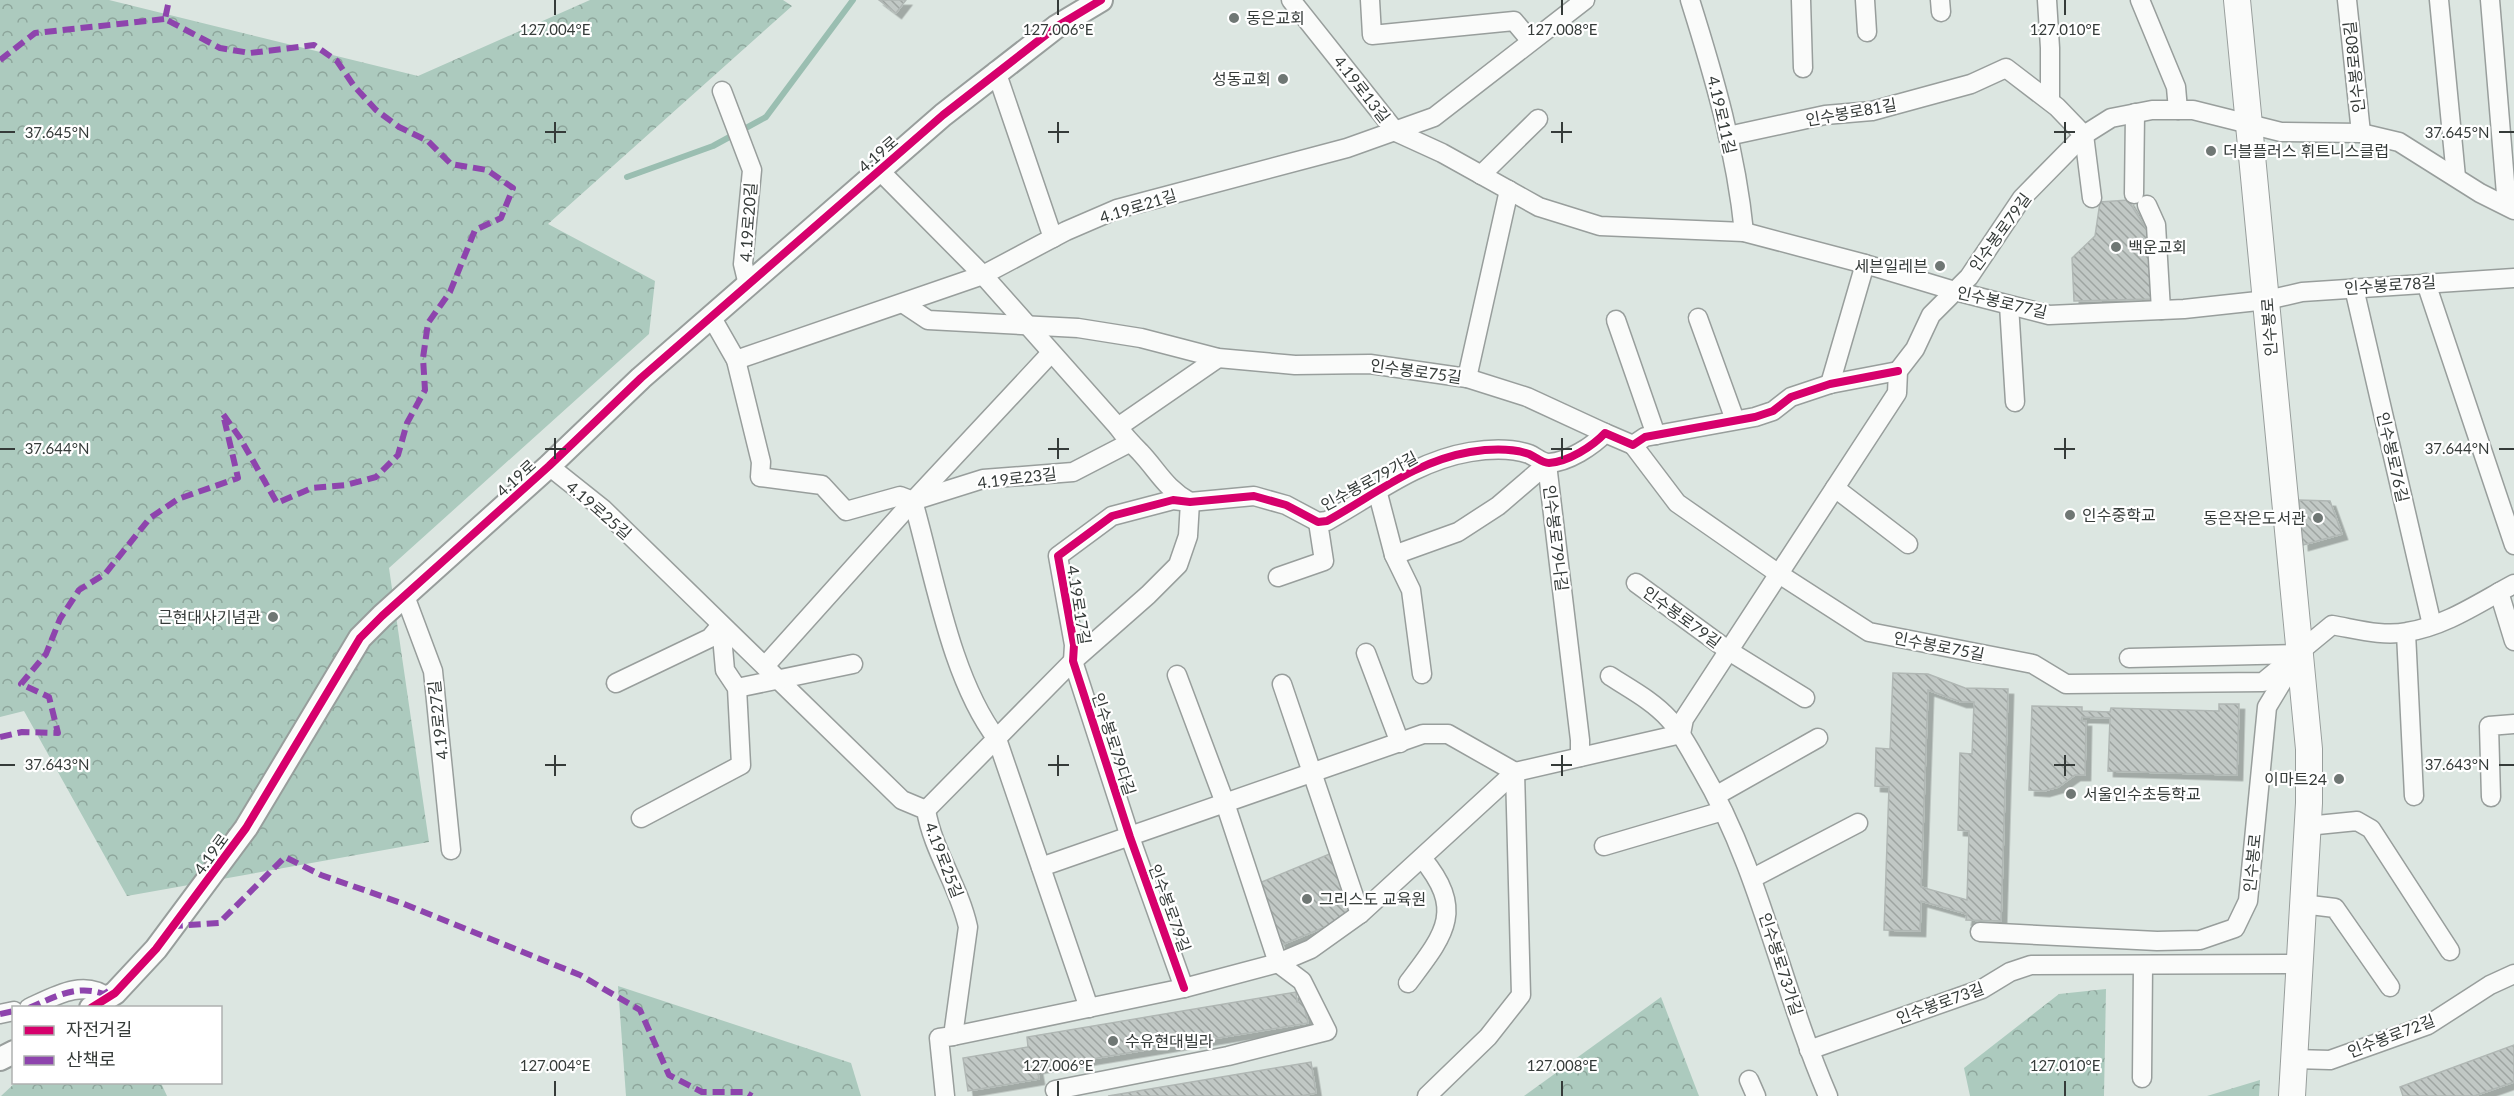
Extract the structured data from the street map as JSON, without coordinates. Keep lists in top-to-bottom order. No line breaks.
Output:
{"streets":{"main road":["인수봉로"],"street":["인수봉로80길","4.19로13길","인수봉로81길","4.19로11길","4.19로","4.19로21길","4.19로20길","인수봉로79길","인수봉로78길","인수봉로77길","인수봉로75길","인수봉로76길","4.19로23길","인수봉로79가길","4.19로25길","인수봉로79나길","4.19로17길","4.19로27길","인수봉로79다길","인수봉로73가길","인수봉로73길","인수봉로72길"]},"crossings":[["인수봉로80길","인수봉로79길"],["인수봉로80길","인수봉로"],["4.19로13길","4.19로11길"],["4.19로13길","4.19로21길"],["4.19로13길","인수봉로77길"],["인수봉로81길","4.19로11길"],["4.19로11길","인수봉로77길"],["4.19로","4.19로20길"],["4.19로","4.19로23길"],["4.19로","4.19로25길"],["4.19로","4.19로27길"],["4.19로21길","4.19로23길"],["인수봉로79길","인수봉로77길"],["인수봉로79길","인수봉로"],["인수봉로79길","인수봉로75길"],["인수봉로79길","인수봉로79다길"],["인수봉로79길","인수봉로73가길"],["인수봉로78길","인수봉로77길"],["인수봉로78길","인수봉로"],["인수봉로78길","인수봉로76길"],["인수봉로77길","인수봉로"],["인수봉로","인수봉로75길"],["인수봉로","인수봉로73길"],["인수봉로","인수봉로72길"],["인수봉로79가길","인수봉로79나길"],["인수봉로79가길","4.19로17길"],["4.19로25길","4.19로17길"],["4.19로17길","인수봉로79다길"],["인수봉로73가길","인수봉로73길"]],"places":["동은교회","성동교회","더블플러스 휘트니스클럽","백운교회","세븐일레븐","인수중학교","동은작은도서관","근현대사기념관","이마트24","서울인수초등학교","그리스도 교육원","수유현대빌라"],"legend":["자전거길","산책로"],"coordinates":["127.004°E","127.006°E","127.008°E","127.010°E","37.645°N","37.644°N","37.643°N"]}
